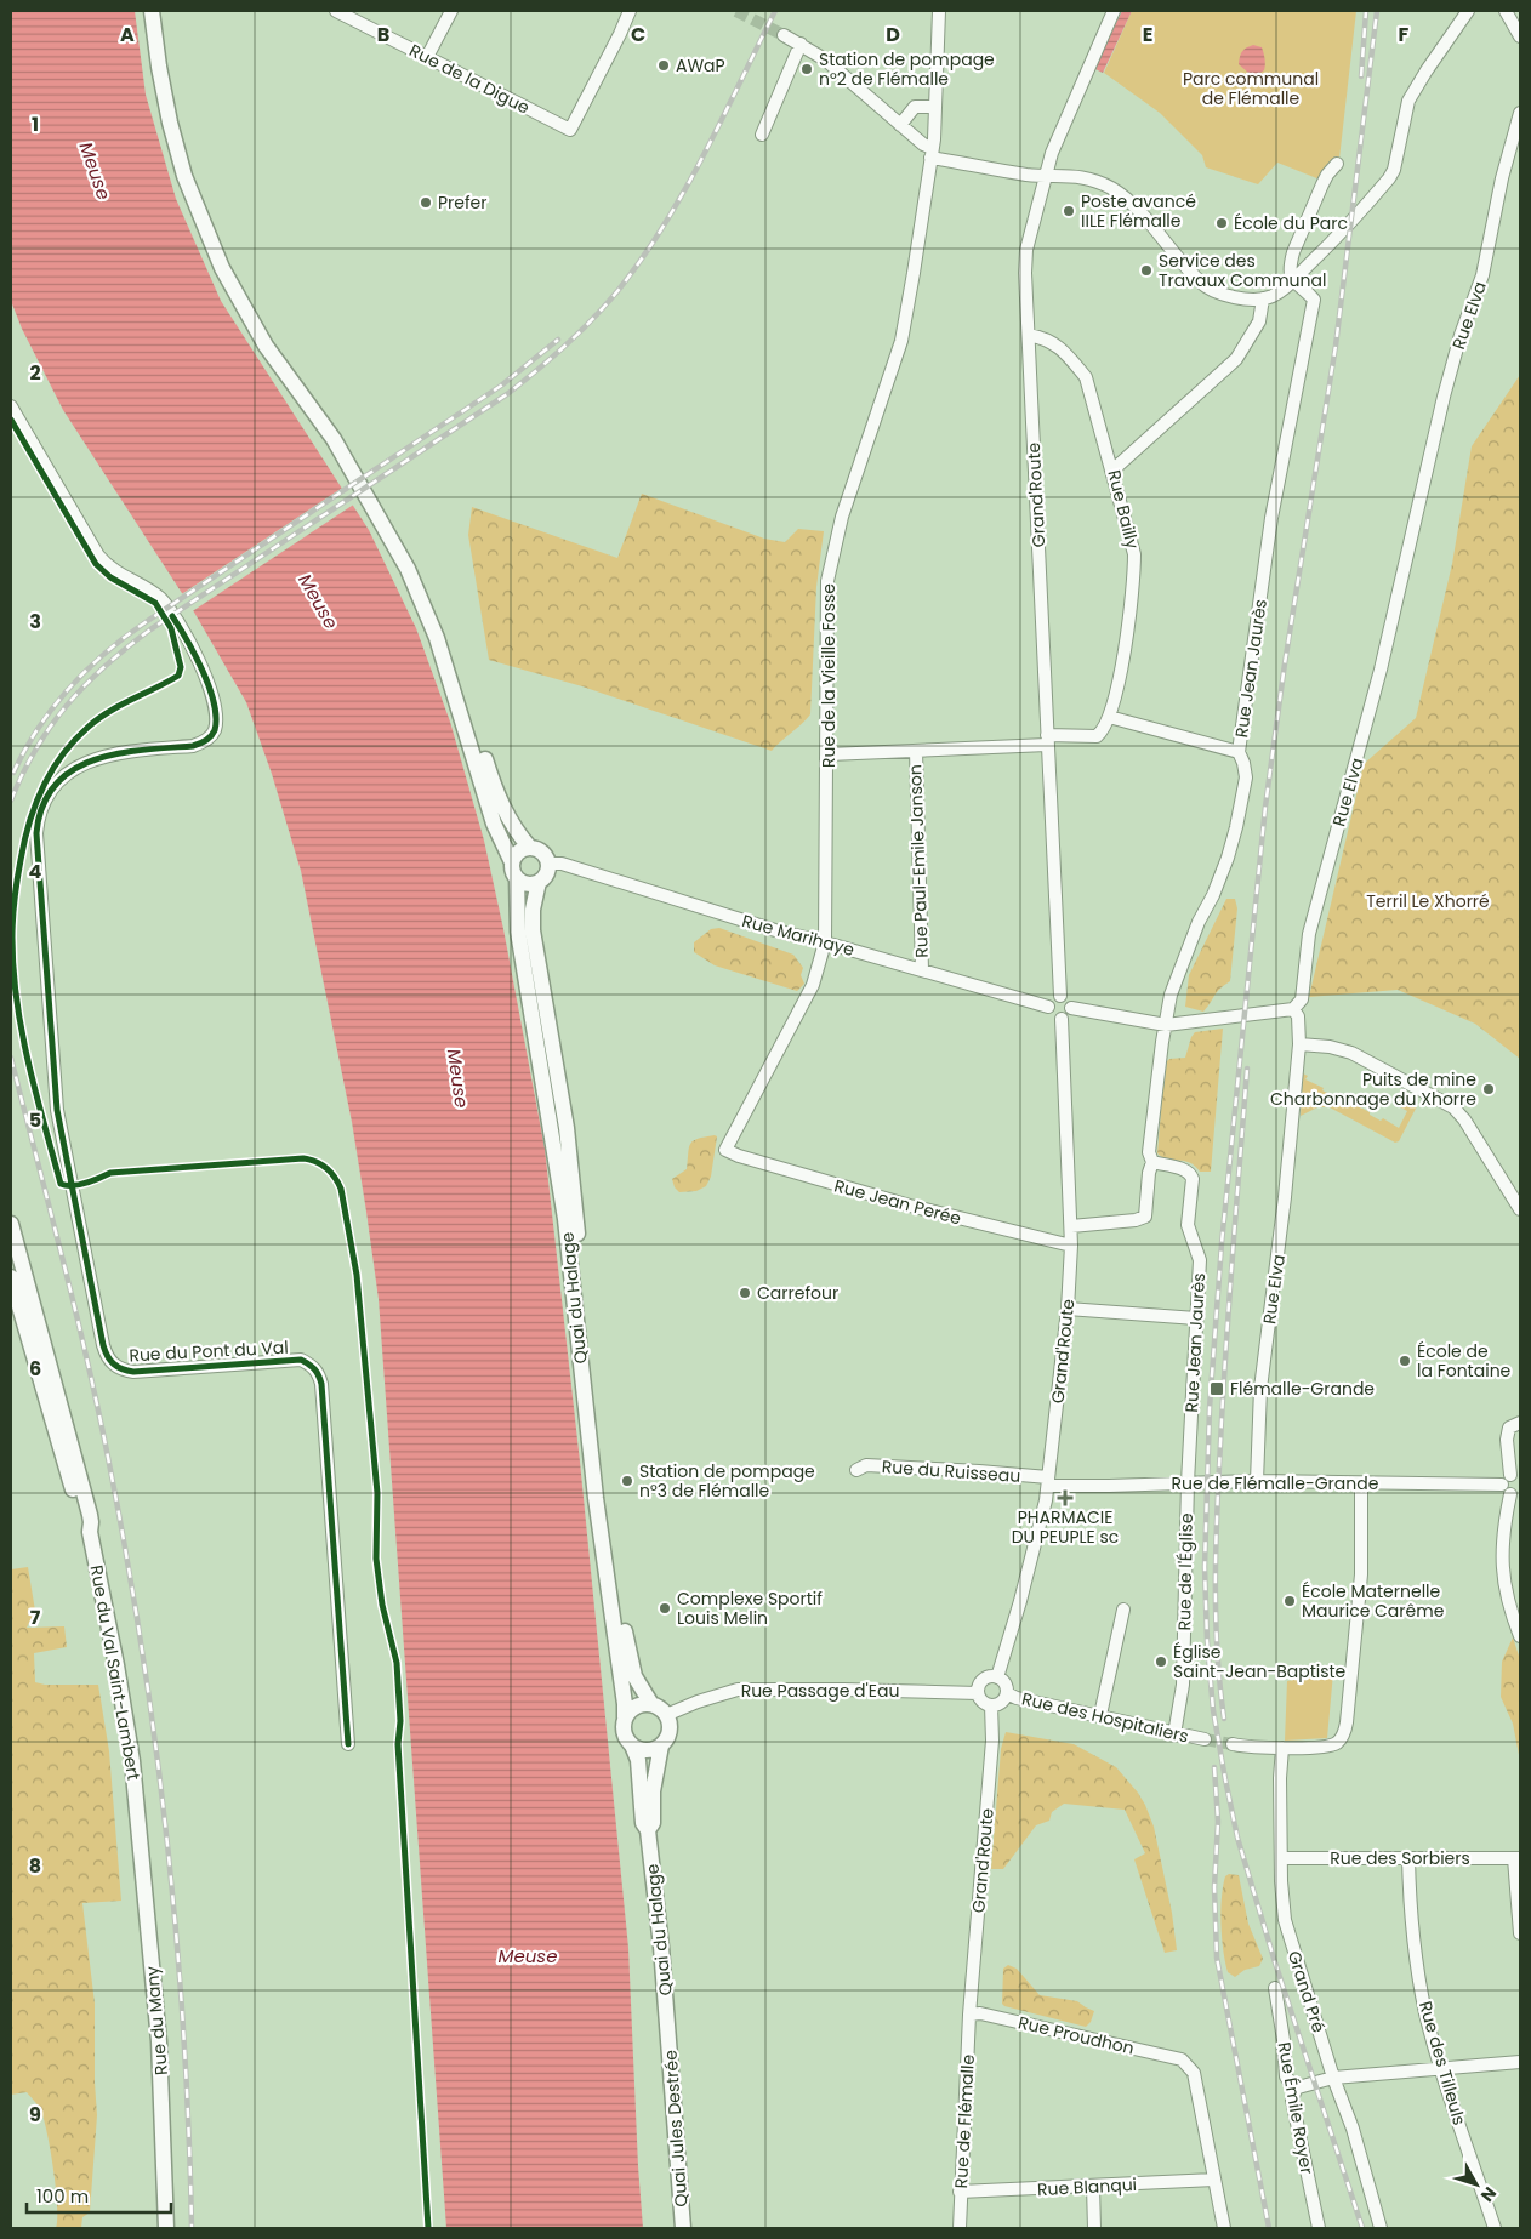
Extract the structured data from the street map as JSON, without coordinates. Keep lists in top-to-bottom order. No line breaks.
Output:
{"streets":{"main road":["Quai du Halage","Rue du Val Saint-Lambert","Rue du Many","Quai Jules Destrée"],"street":["Rue de la Digue","Rue Elva","Grand'Route","Rue Bailly","Rue Jean Jaurès","Rue de la Vieille Fosse","Rue Paul-Emile Janson","Rue Marihaye","Rue Jean Perée","Rue du Pont du Val","Rue du Ruisseau","Rue de Flémalle-Grande","Rue de l'Église","Rue Passage d'Eau","Rue des Hospitaliers","Rue des Sorbiers","Grand Pré","Rue Proudhon","Rue des Tilleuls","Rue Émile Royer","Rue de Flémalle","Rue Blanqui"]},"crossings":[["Rue Elva","Rue de Flémalle-Grande"],["Grand'Route","Rue Bailly"],["Grand'Route","Rue Jean Jaurès"],["Grand'Route","Rue Marihaye"],["Grand'Route","Rue Jean Perée"],["Grand'Route","Rue du Ruisseau"],["Grand'Route","Rue de Flémalle-Grande"],["Grand'Route","Rue Passage d'Eau"],["Grand'Route","Rue des Hospitaliers"],["Grand'Route","Rue Proudhon"],["Grand'Route","Rue de Flémalle"],["Rue Jean Jaurès","Rue de Flémalle-Grande"],["Rue Jean Jaurès","Rue de l'Église"],["Rue de la Vieille Fosse","Rue Marihaye"],["Rue de la Vieille Fosse","Rue Jean Perée"],["Rue Paul-Emile Janson","Rue Marihaye"],["Rue Marihaye","Quai du Halage"],["Quai du Halage","Rue Passage d'Eau"],["Quai du Halage","Quai Jules Destrée"],["Rue du Ruisseau","Rue de Flémalle-Grande"],["Rue de Flémalle-Grande","Rue de l'Église"],["Rue de l'Église","Rue des Hospitaliers"],["Rue du Val Saint-Lambert","Rue du Many"],["Rue Passage d'Eau","Rue des Hospitaliers"],["Rue des Sorbiers","Grand Pré"],["Rue des Sorbiers","Rue des Tilleuls"],["Rue Proudhon","Rue de Flémalle"],["Rue Proudhon","Rue Blanqui"],["Rue de Flémalle","Rue Blanqui"]],"water":["Meuse"],"parks":["Parc communal de Flémalle","Terril Le Xhorré"],"places":{"other":["AWaP","Station de pompage n°2 de Flémalle","Prefer","Poste avancé IILE Flémalle","École du Parc","Service des Travaux Communal","Puits de mine Charbonnage du Xhorre","Carrefour","École de la Fontaine","Station de pompage n°3 de Flémalle","École Maternelle Maurice Carême","Complexe Sportif Louis Melin","Église Saint-Jean-Baptiste"],"transit":["Flémalle-Grande"],"health":["PHARMACIE DU PEUPLE sc"]},"scale_bar":"100 m","north":"bottom right","grid":{"columns":["A","B","C","D","E","F"],"rows":["1","2","3","4","5","6","7","8","9"]}}
